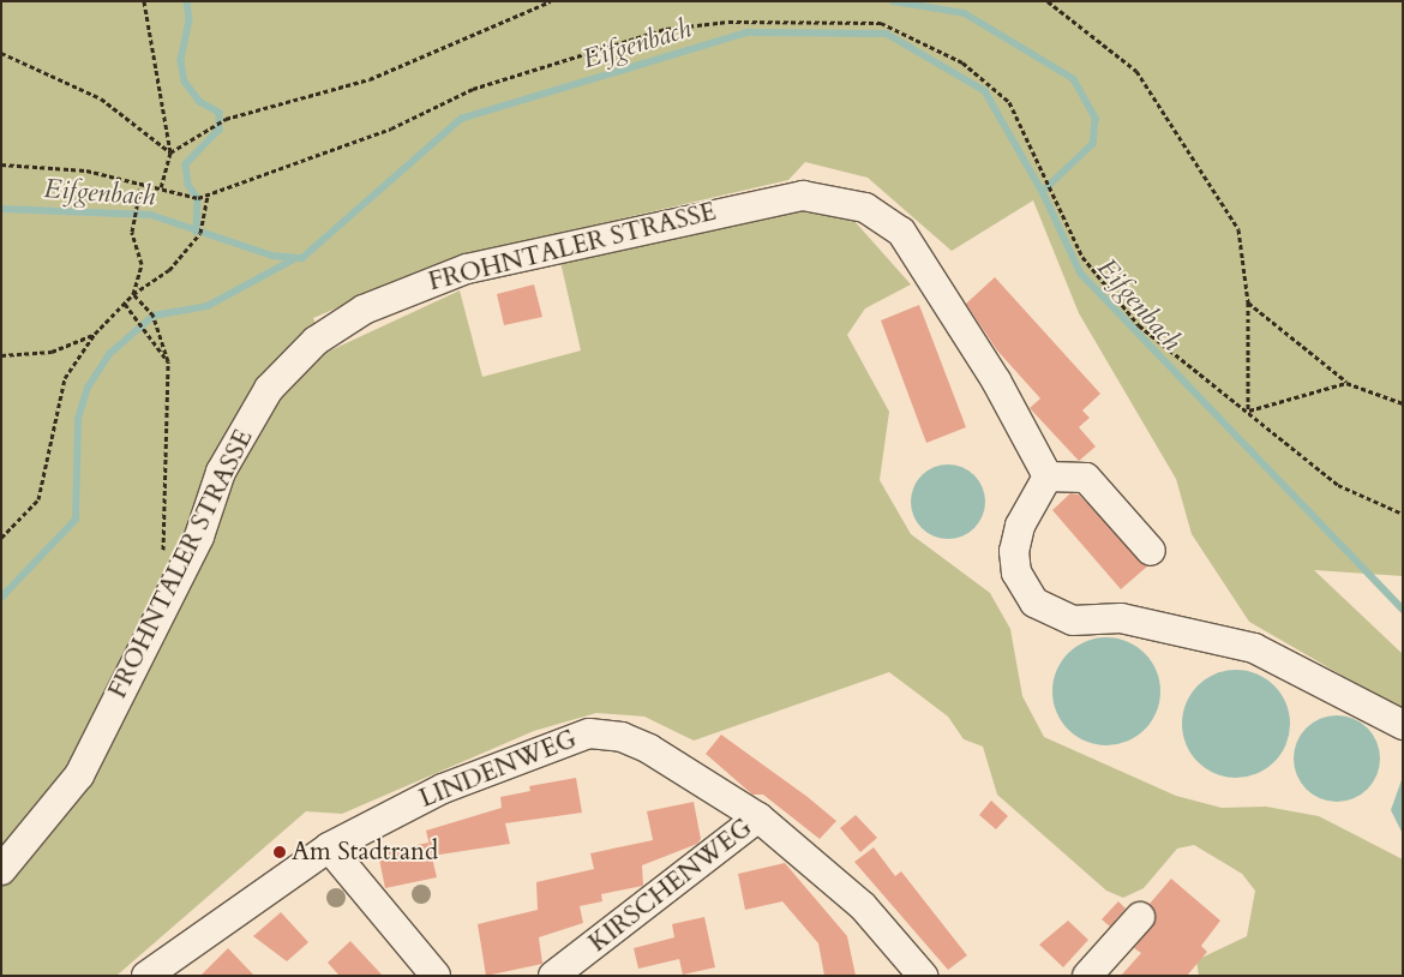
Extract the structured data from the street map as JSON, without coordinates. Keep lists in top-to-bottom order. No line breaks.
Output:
{"streets":{"street":["FROHNTALER STRASSE","LINDENWEG","KIRSCHENWEG"]},"crossings":[["LINDENWEG","KIRSCHENWEG"]],"water":["Eifgenbach"],"places":["Am Stadtrand"]}
